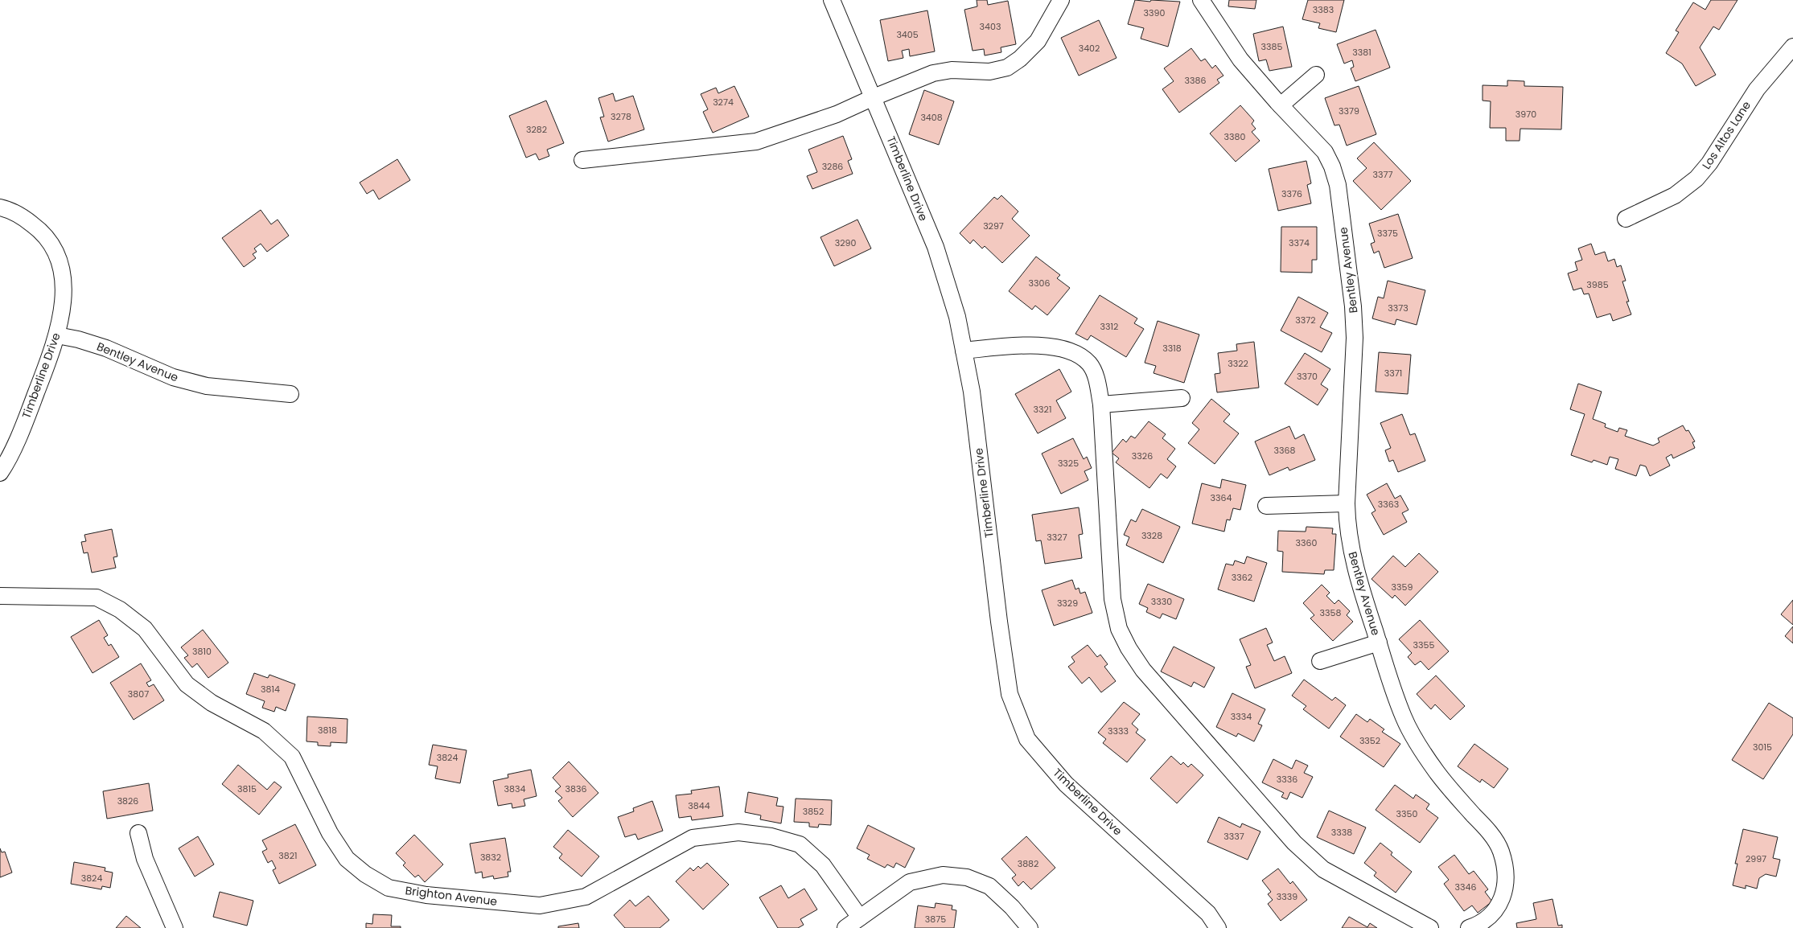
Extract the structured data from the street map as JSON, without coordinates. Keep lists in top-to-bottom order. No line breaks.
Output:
{"streets":{"street":["Los Altos Lane","Timberline Drive","Bentley Avenue","Brighton Avenue"]},"crossings":[["Timberline Drive","Bentley Avenue"]],"house_numbers":["3383","3390","3403","3405","3385","3402","3381","3386","3274","3379","3970","3278","3408","3282","3380","3286","3377","3376","3297","3375","3290","3374","3306","3985","3373","3372","3312","3318","3322","3371","3370","3321","3368","3326","3325","3364","3363","3328","3327","3360","3362","3359","3330","3329","3358","3355","3810","3814","3807","3334","3818","3333","3352","3015","3824","3336","3815","3834","3836","3826","3844","3852","3350","3338","3337","3821","3832","2997","3882","3824","3346","3339","3875"]}
